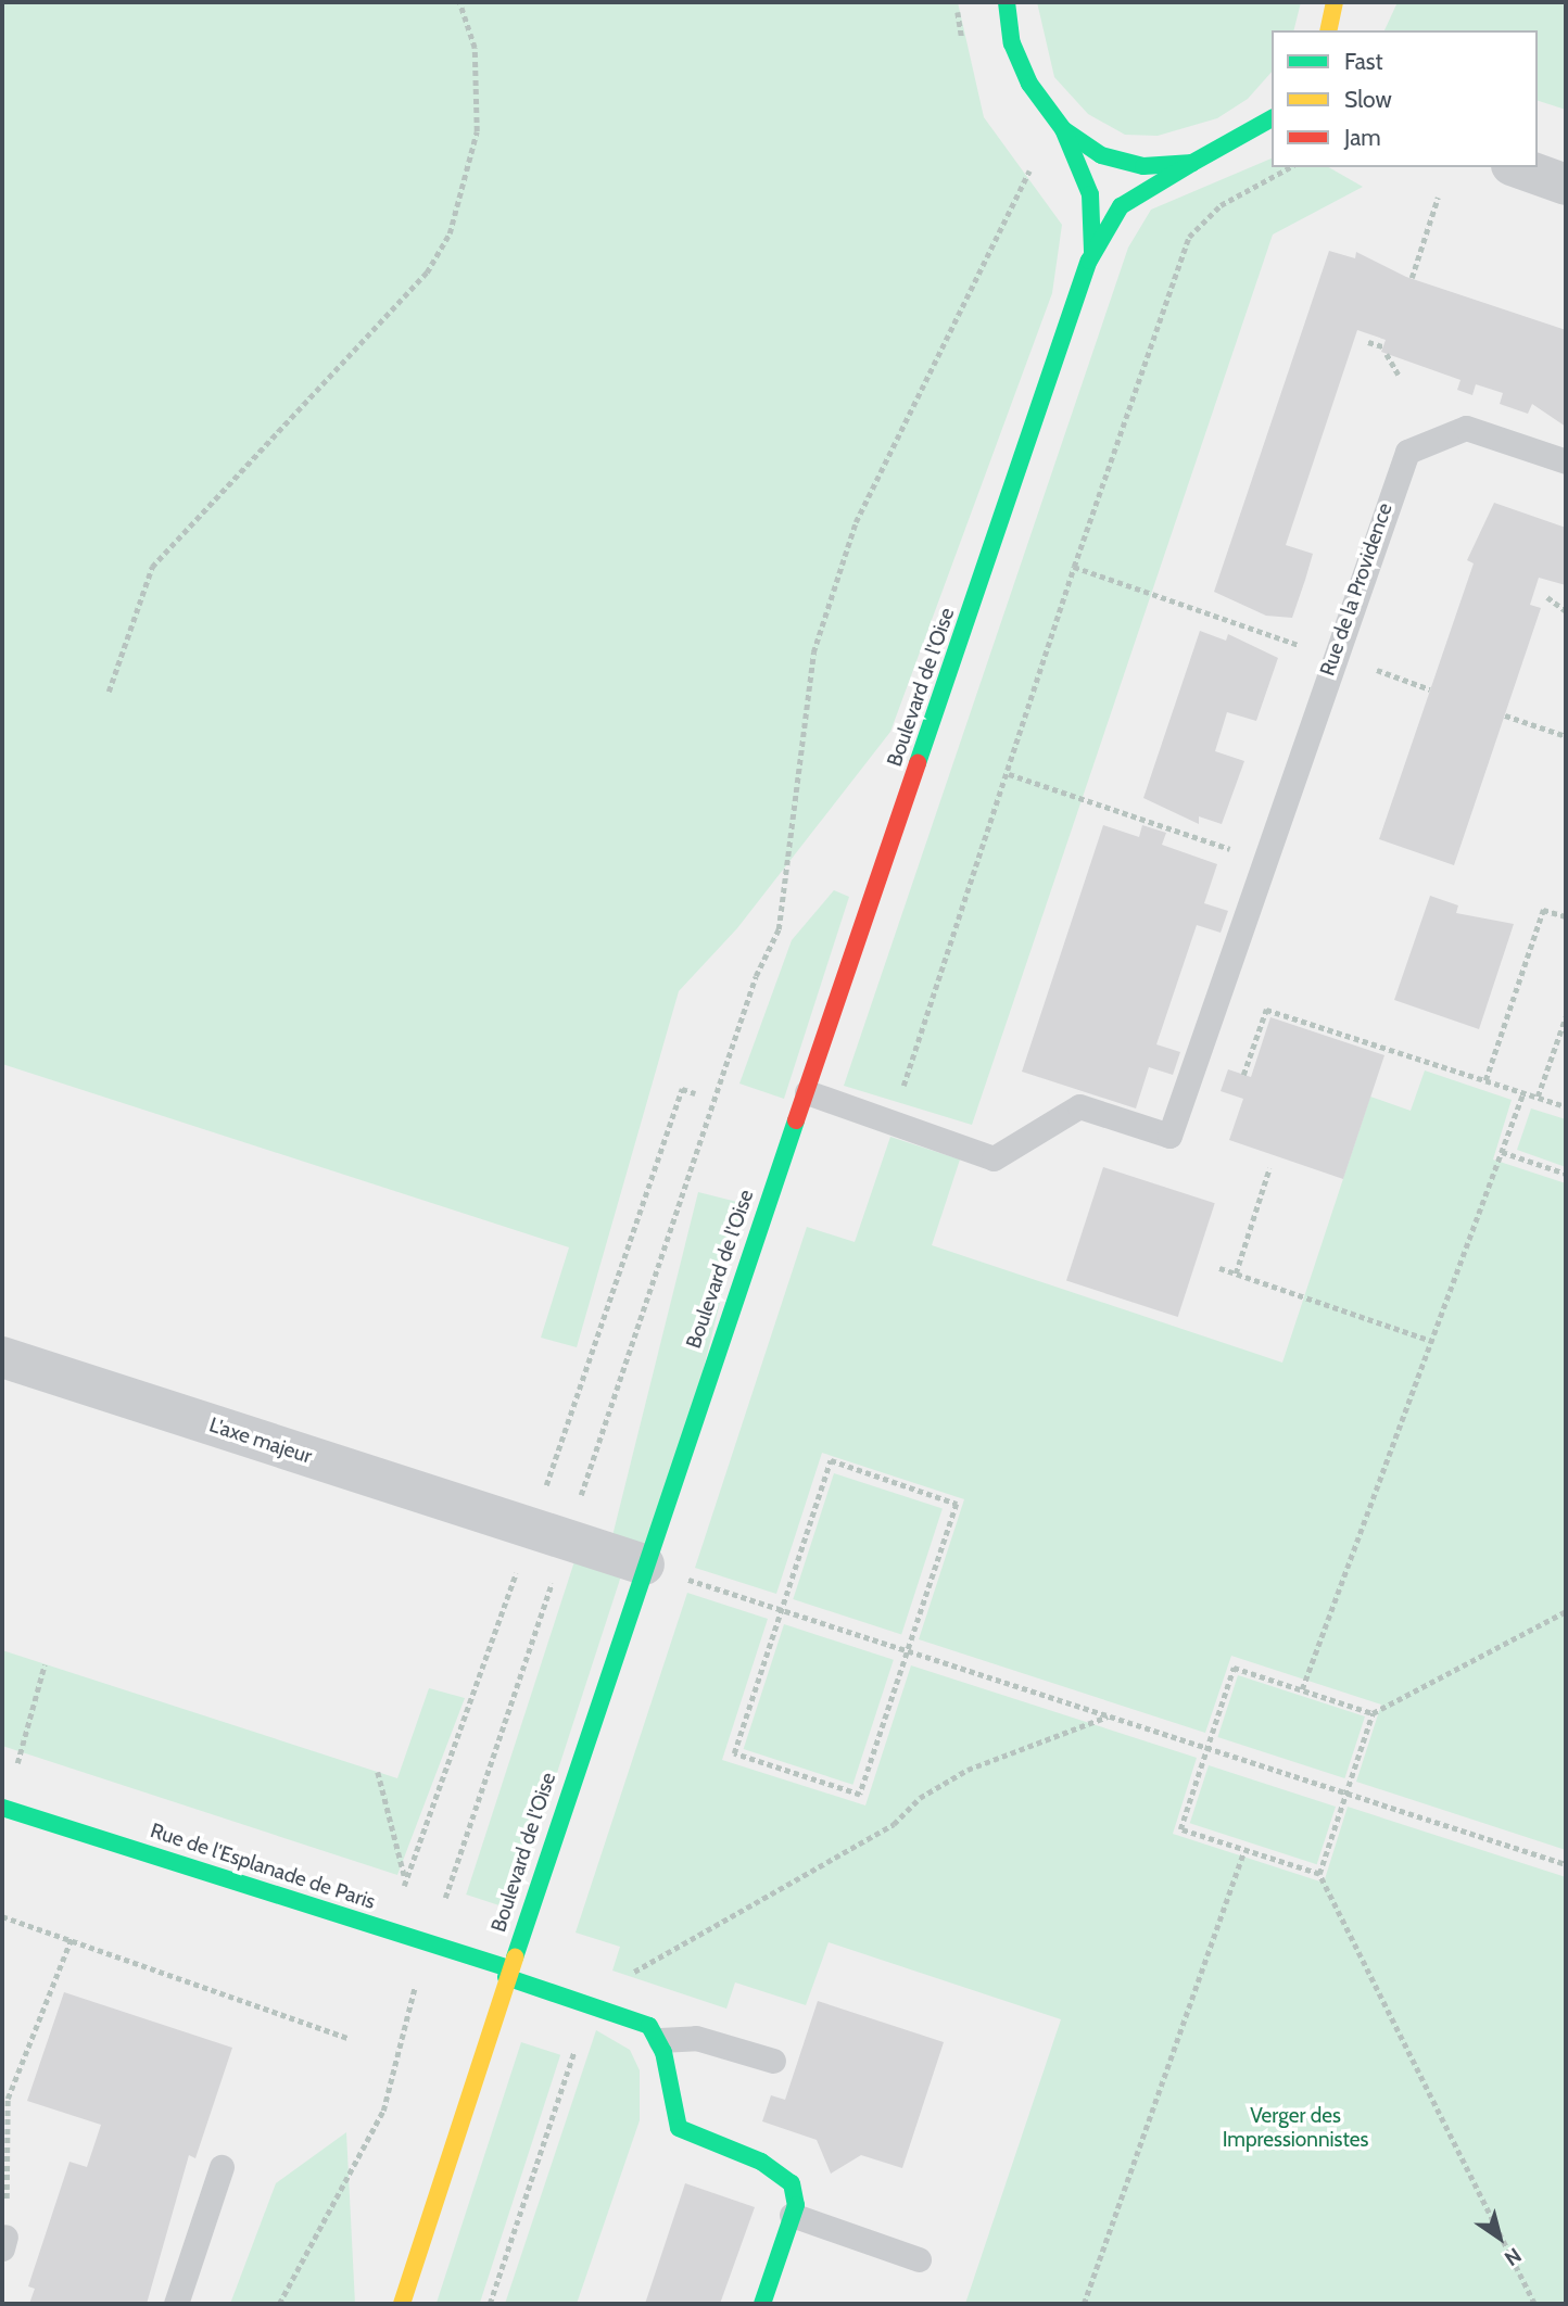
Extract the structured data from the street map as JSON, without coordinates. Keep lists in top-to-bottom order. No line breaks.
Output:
{"streets":{"main road":["Boulevard de l'Oise","Rue de l'Esplanade de Paris"],"street":["L'axe majeur"],"lane":["Rue de la Providence"]},"crossings":[["Rue de la Providence","Boulevard de l'Oise"],["Boulevard de l'Oise","L'axe majeur"],["Boulevard de l'Oise","Rue de l'Esplanade de Paris"]],"parks":["Verger des Impressionnistes"],"legend":["Fast","Slow","Jam"],"north":"bottom right"}
